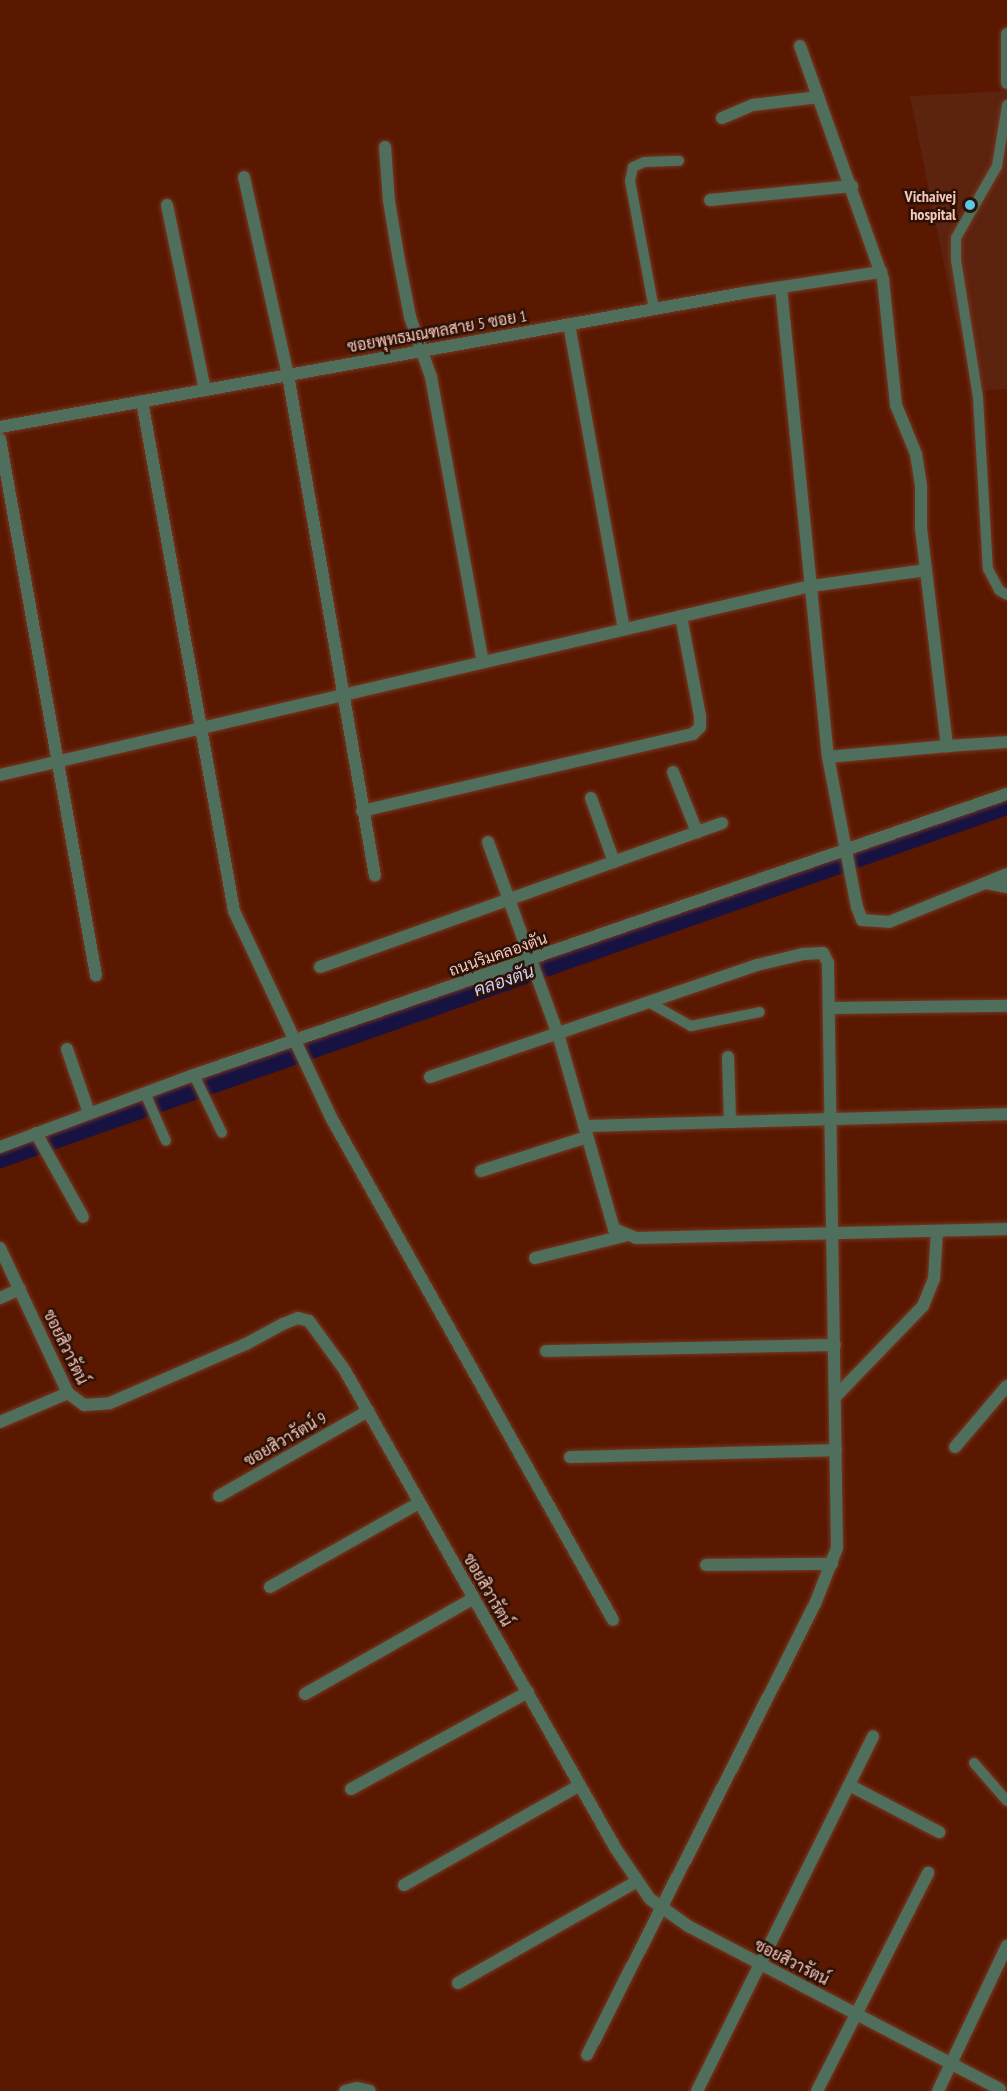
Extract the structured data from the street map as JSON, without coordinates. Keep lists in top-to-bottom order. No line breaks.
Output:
{"streets":{"street":["ซอยพุทธมณฑลสาย 5 ซอย 1","ถนนริมคลองตัน","ซอยสิวารัตน์","ซอยสิวารัตน์ 9"]},"crossings":[["ซอยสิวารัตน์","ซอยสิวารัตน์ 9"]],"water":["คลองตัน"],"places":["Vichaivej hospital"]}
